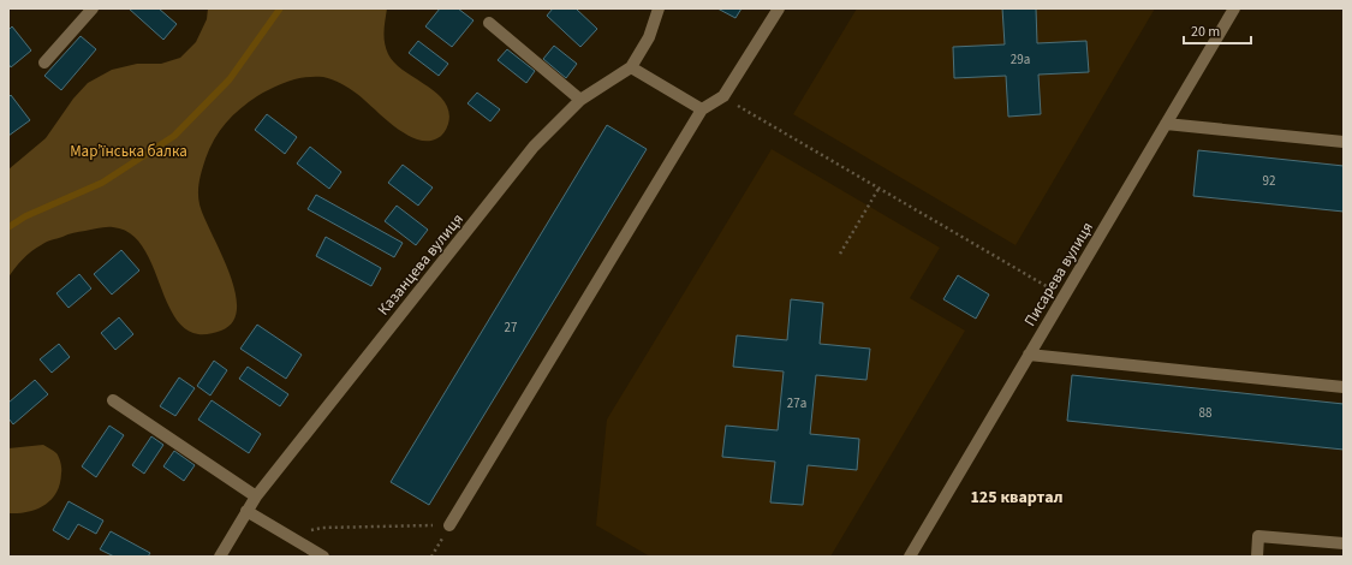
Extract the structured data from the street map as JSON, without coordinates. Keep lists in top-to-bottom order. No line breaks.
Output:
{"streets":{"street":["Казанцева вулиця","Писарева вулиця"]},"districts":["125 квартал"],"parks":["Мар’їнська балка"],"house_numbers":["29а","92","27","27а","88"],"scale_bar":"20 m"}
